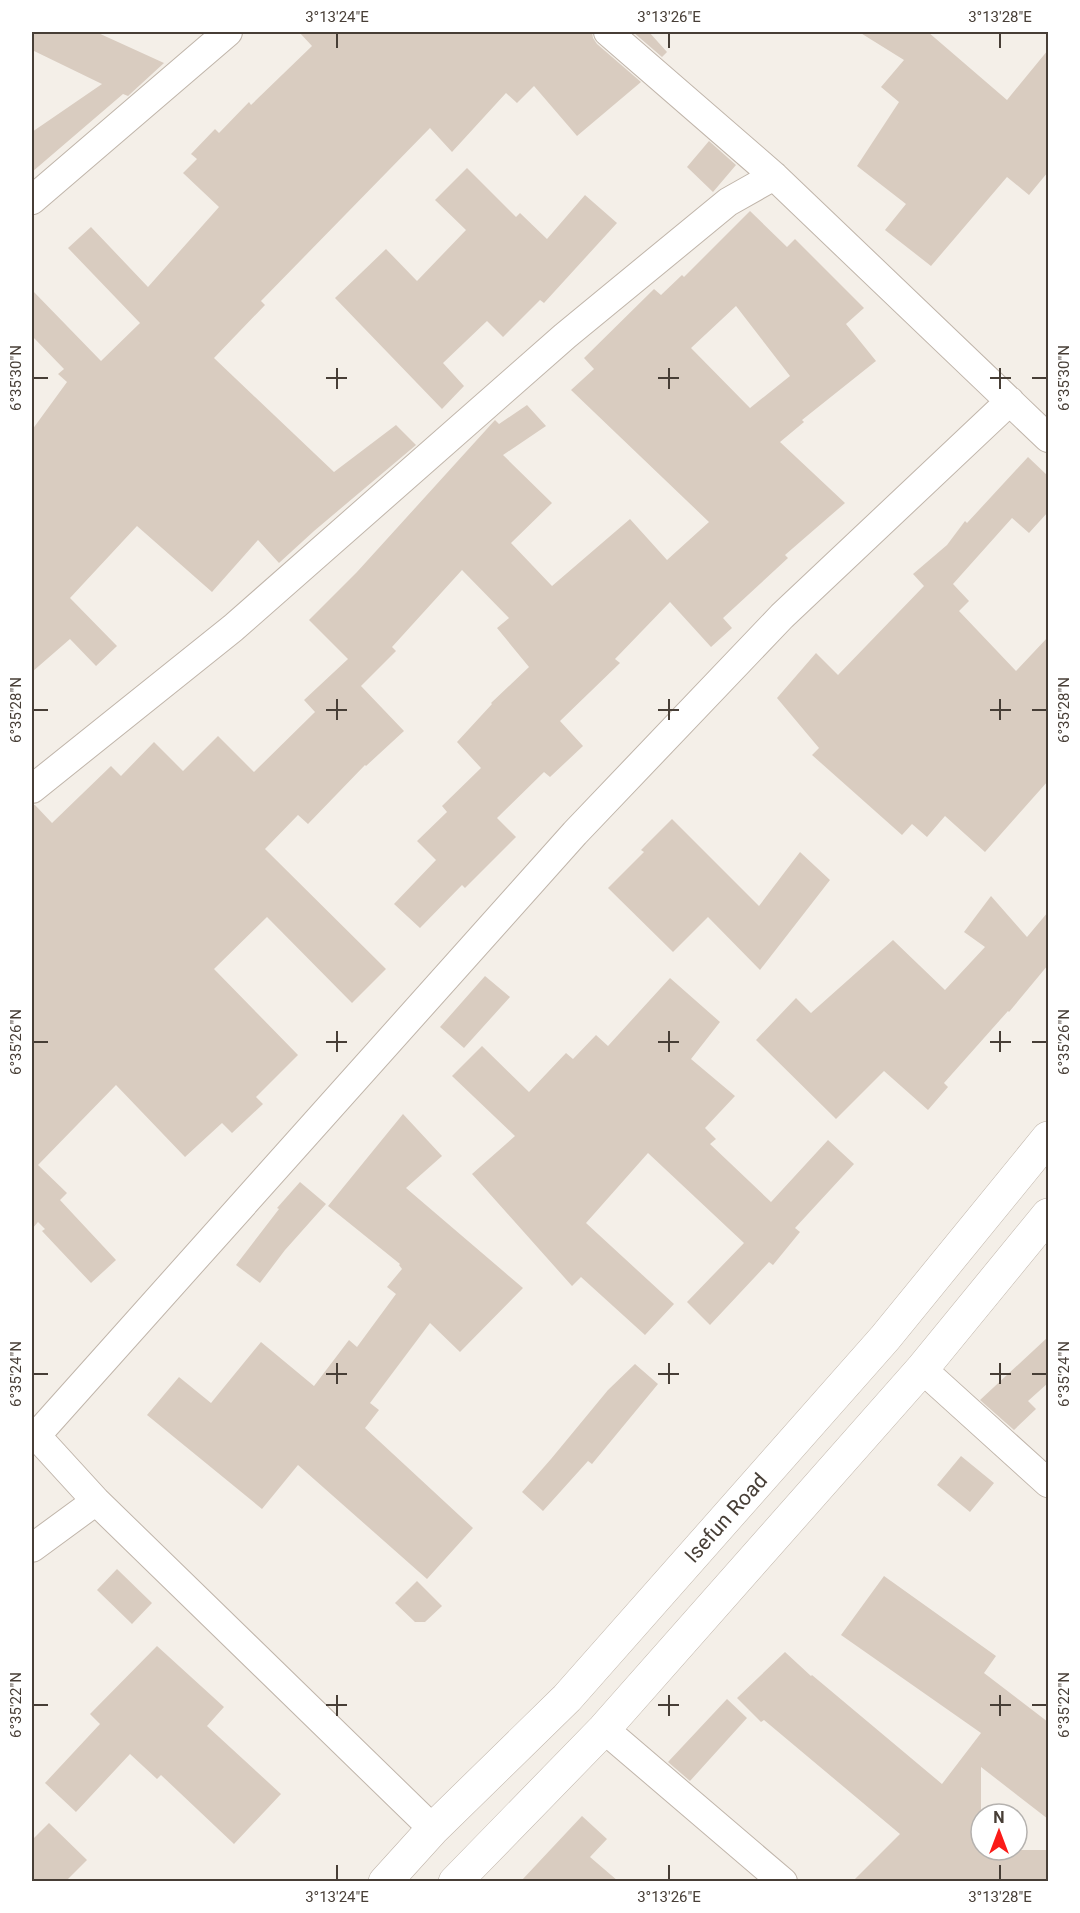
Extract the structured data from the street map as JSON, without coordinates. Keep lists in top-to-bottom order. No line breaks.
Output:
{"streets":{"street":["Isefun Road"]},"north":"top","coordinates":["3°13'24\"E","3°13'26\"E","3°13'28\"E","6°35'30\"N","6°35'28\"N","6°35'26\"N","6°35'24\"N","6°35'22\"N"]}
